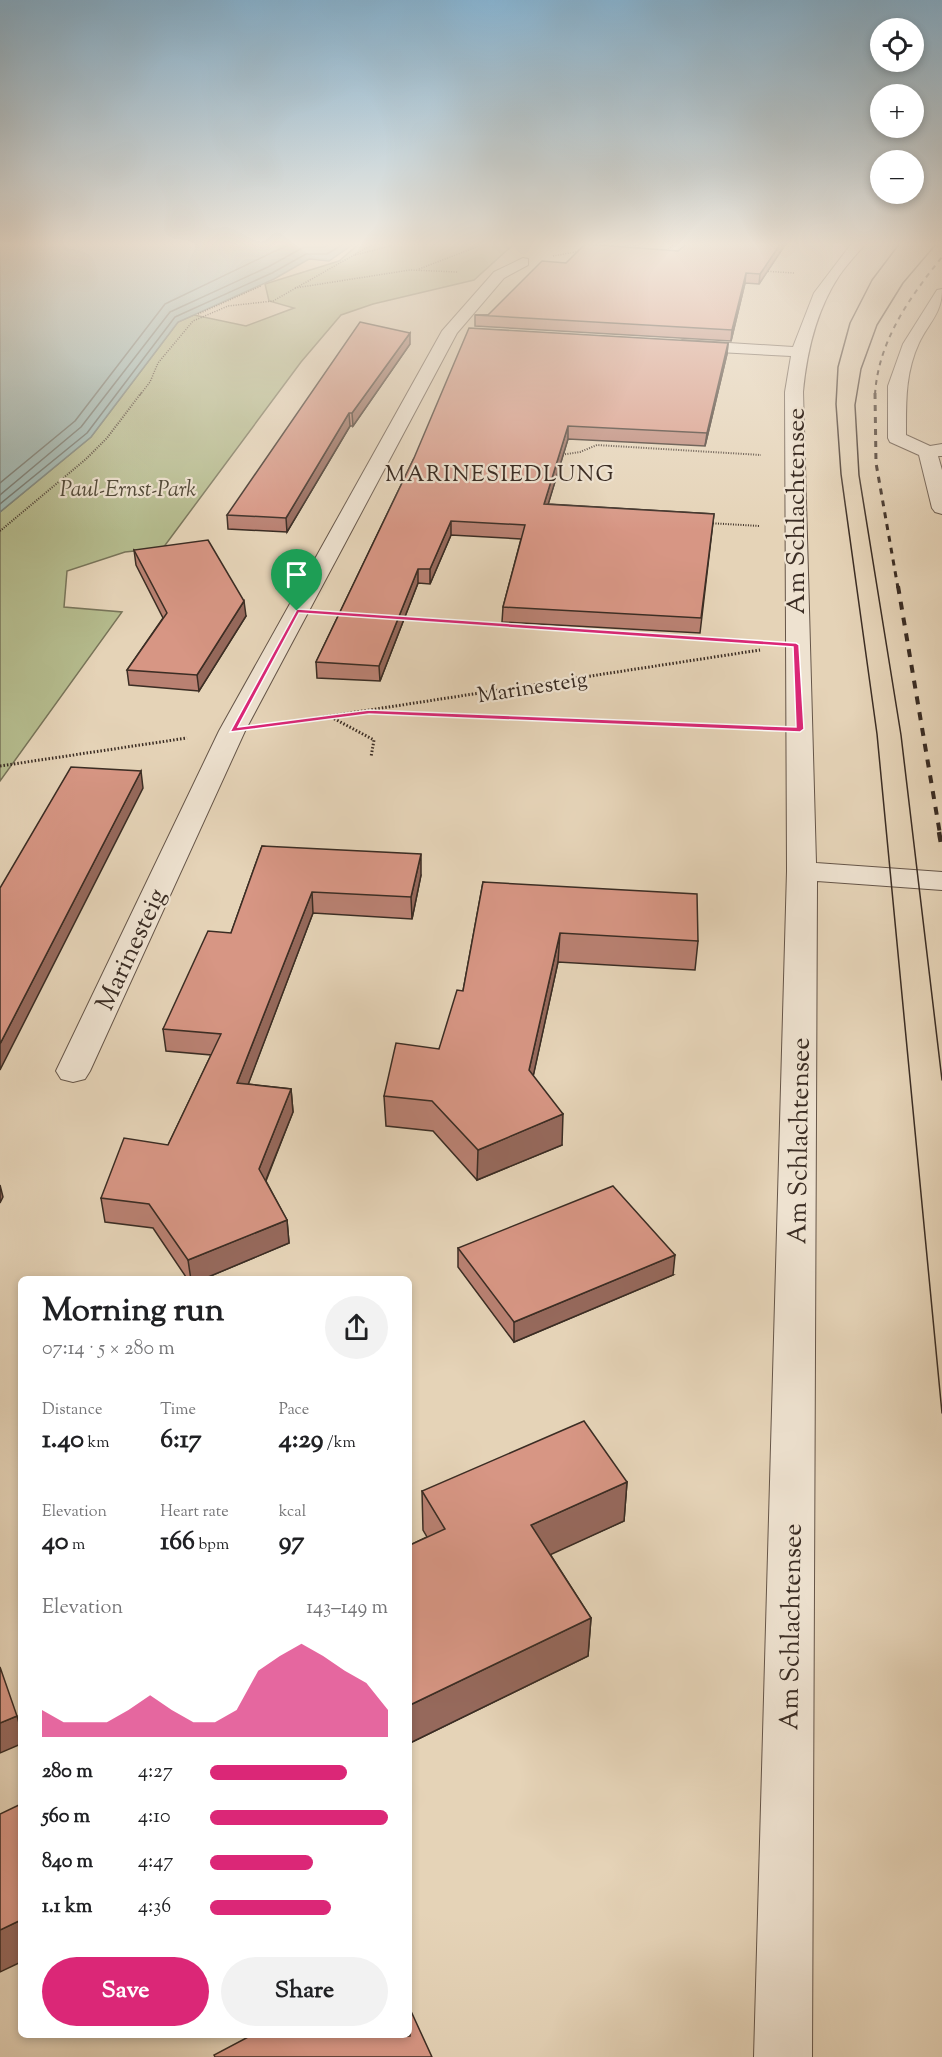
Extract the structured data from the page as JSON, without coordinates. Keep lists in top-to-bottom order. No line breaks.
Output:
{"streets":{"street":["Am Schlachtensee","Marinesteig"]},"crossings":[["Am Schlachtensee","Marinesteig"]],"districts":["MARINESIEDLUNG"],"parks":["Paul-Ernst-Park"],"page":{"map_buttons":["+","−"],"heading":["Morning run","07:14 · 5 × 280 m"],"stats":[["Distance","1.40 km"],["Time","6:17"],["Pace","4:29 /km"],["Elevation","40 m"],["Heart rate","166 bpm"],["kcal","97"]],"chart":["Elevation","143–149 m"],"list":[{"name":"280 m","note":"4:27"},{"name":"560 m","note":"4:10"},{"name":"840 m","note":"4:47"},{"name":"1.1 km","note":"4:36"}],"buttons":["Save","Share"]}}
